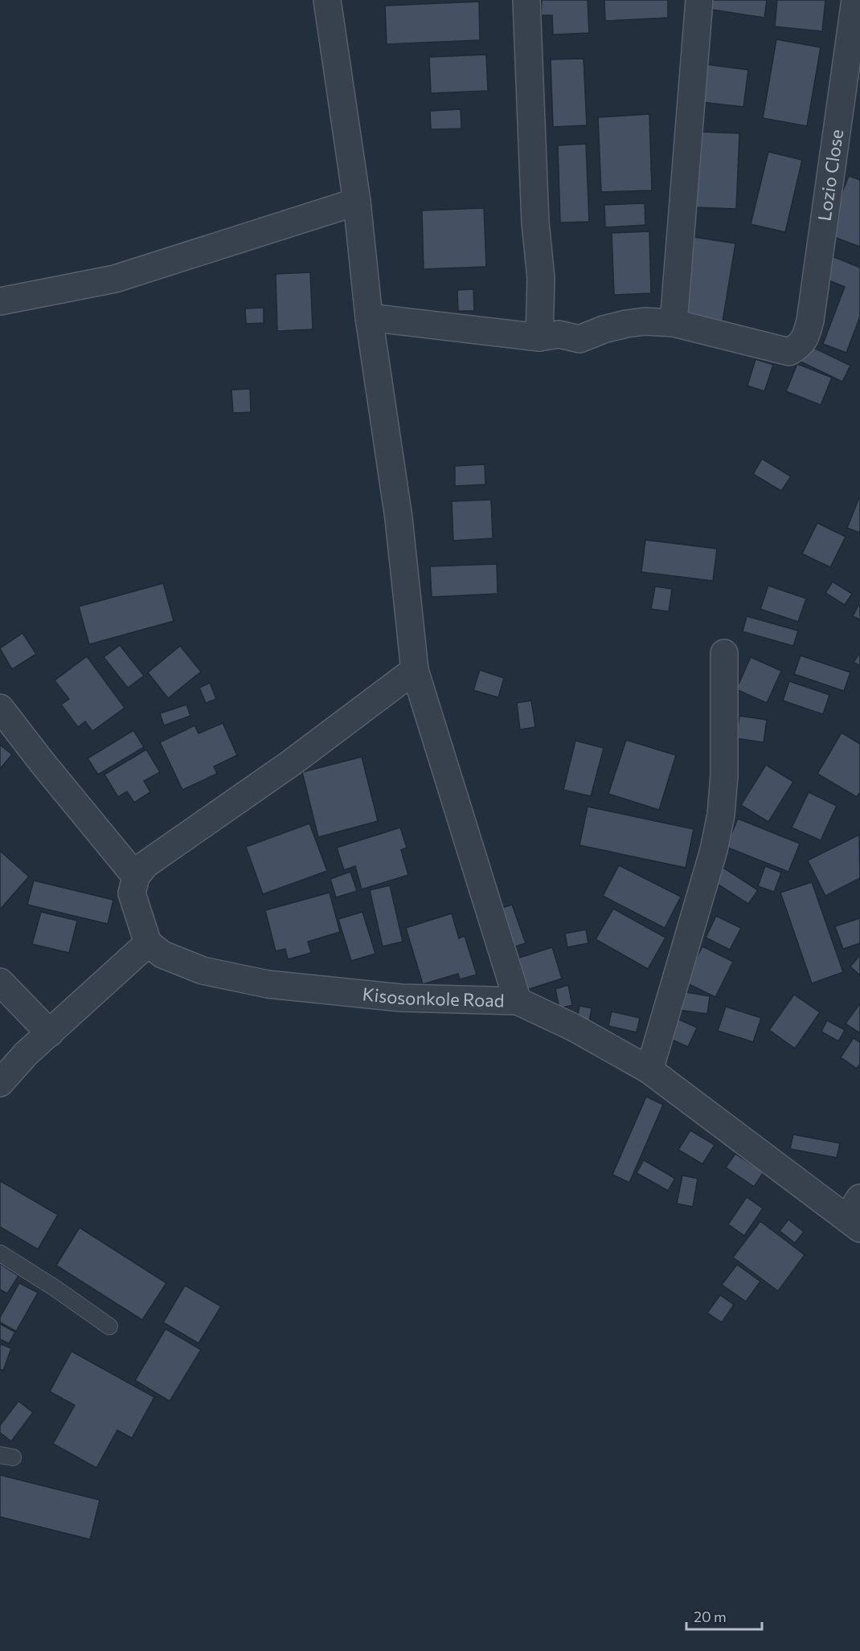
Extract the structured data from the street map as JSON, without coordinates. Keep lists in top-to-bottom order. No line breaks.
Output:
{"streets":{"street":["Lozio Close","Kisosonkole Road"]},"scale_bar":"20 m"}
